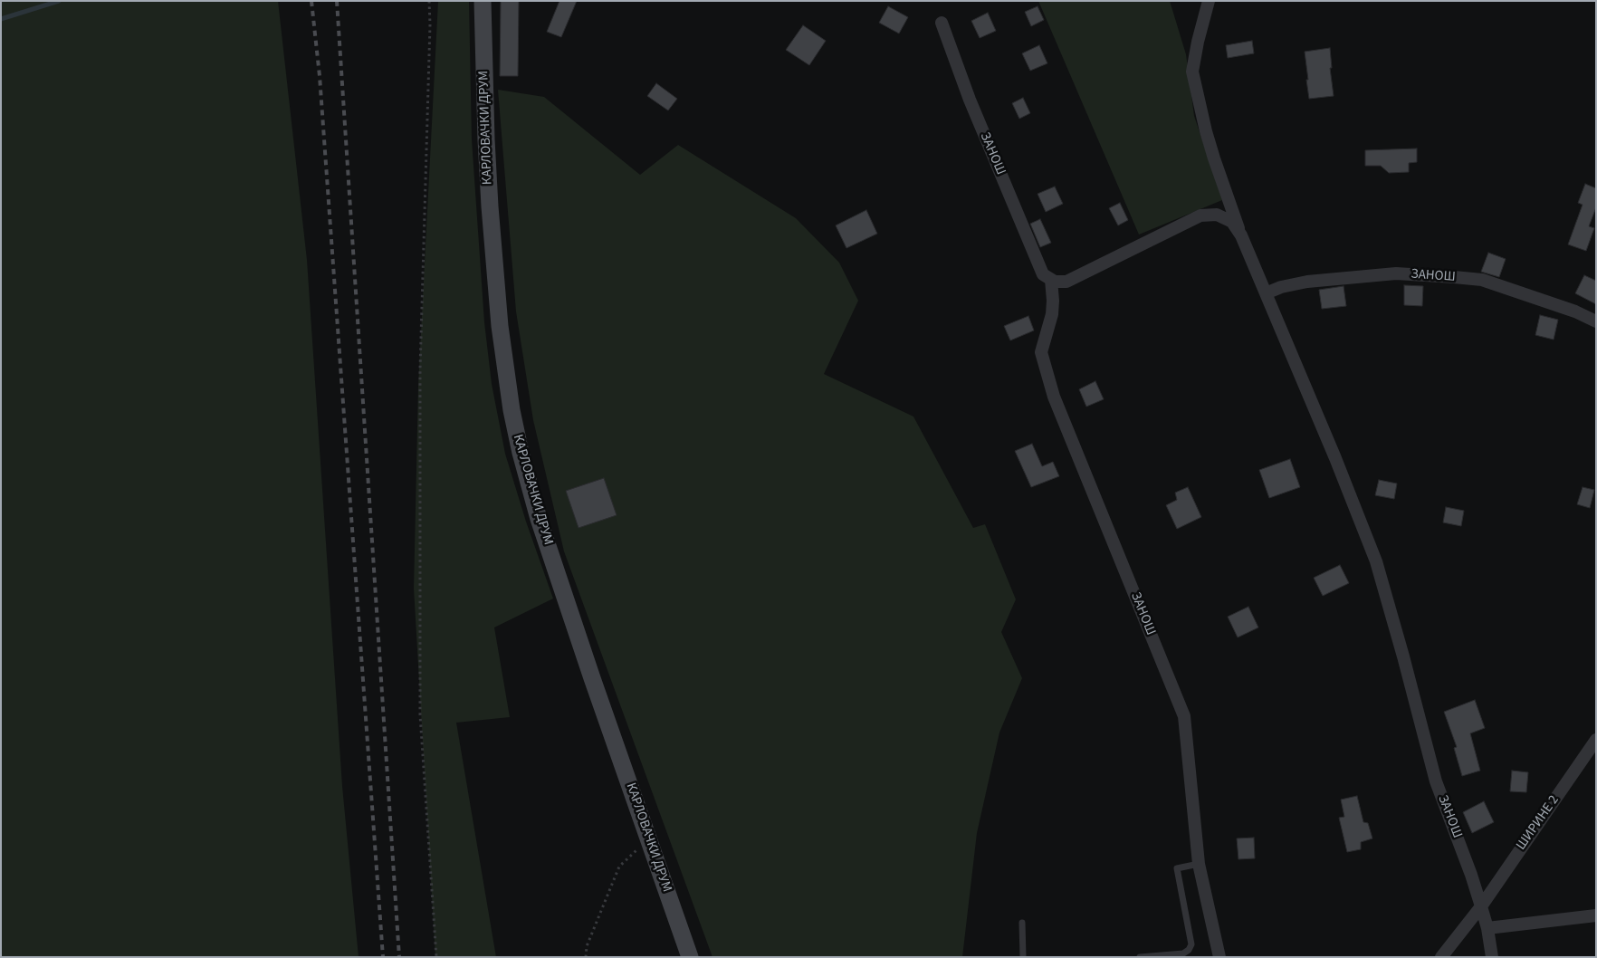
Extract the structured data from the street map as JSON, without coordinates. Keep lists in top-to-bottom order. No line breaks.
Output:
{"streets":{"main road":["КАРЛОВАЧКИ ДРУМ"],"street":["ЗАНОШ","ШИРИНЕ 2"]},"crossings":[["ЗАНОШ","ШИРИНЕ 2"]]}
